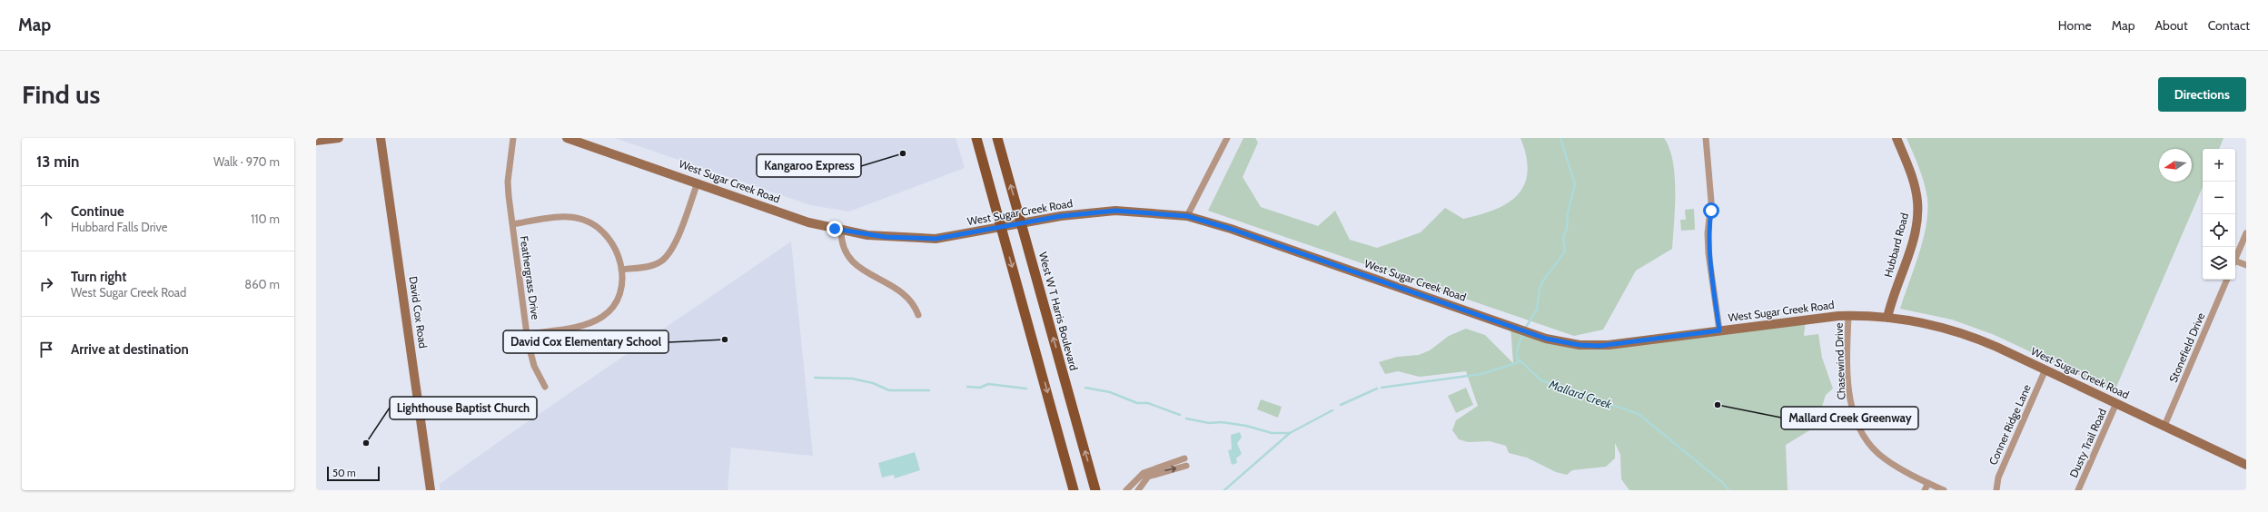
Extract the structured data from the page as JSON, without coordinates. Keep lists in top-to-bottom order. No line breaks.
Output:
{"streets":{"main road":["West Sugar Creek Road","Hubbard Road","West W T Harris Boulevard","David Cox Road"],"street":["Feathergrass Drive","Stonefield Drive","Chasewind Drive","Conner Ridge Lane","Dusty Trail Road"]},"crossings":[["West Sugar Creek Road","Hubbard Road"],["West Sugar Creek Road","West W T Harris Boulevard"],["West Sugar Creek Road","Stonefield Drive"],["West Sugar Creek Road","Chasewind Drive"],["West Sugar Creek Road","Conner Ridge Lane"],["West Sugar Creek Road","Dusty Trail Road"]],"water":["Mallard Creek"],"places":["Kangaroo Express","David Cox Elementary School","Mallard Creek Greenway","Lighthouse Baptist Church"],"scale_bar":"50 m","north":"left","page":{"header":"Map","nav":["Home","Map","About","Contact"],"buttons":"Directions","title":"Find us","heading":["13 min","Walk · 970 m"],"map_buttons":["+","−"],"list":[["Continue","Hubbard Falls Drive","110 m"],["Turn right","West Sugar Creek Road","860 m"],"Arrive at destination"],"scale":"50 m"}}
